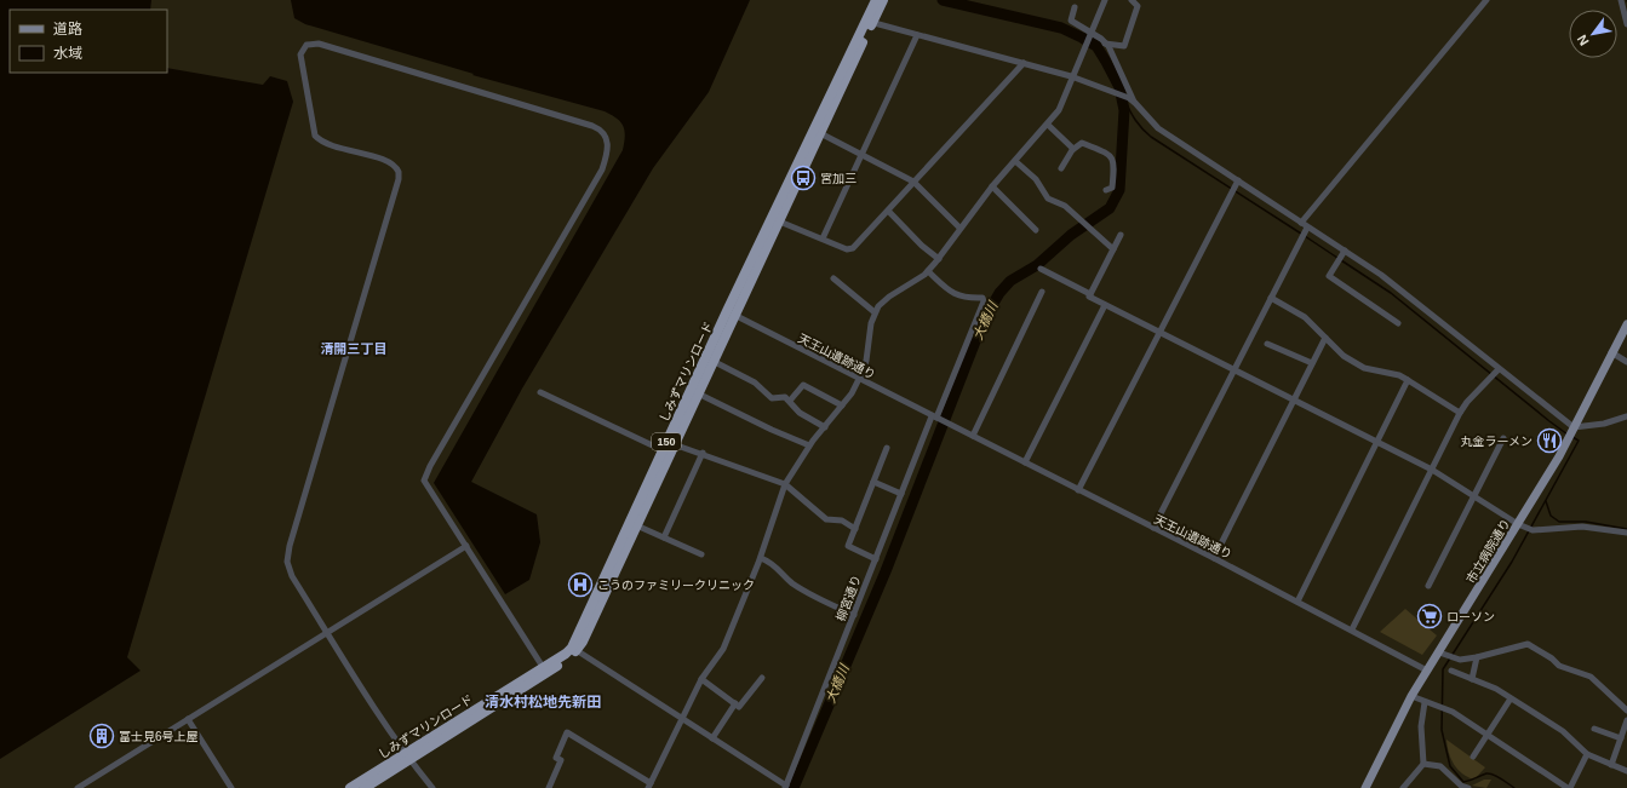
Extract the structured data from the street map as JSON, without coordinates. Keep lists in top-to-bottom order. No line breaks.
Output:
{"streets":{"highway":["しみずマリンロード","150"],"main road":["市立病院通り"],"street":["天王山遺跡通り","柳宮通り"]},"crossings":[["天王山遺跡通り","しみずマリンロード"],["天王山遺跡通り","市立病院通り"],["天王山遺跡通り","柳宮通り"]],"districts":["清開三丁目","清水村松地先新田"],"water":["大橋川"],"places":{"bus stop":["宮加三"],"restaurant":["丸金ラーメン"],"hospital":["こうのファミリークリニック"],"supermarket":["ローソン"],"building":["富士見6号上屋"]},"legend":["道路","水域"],"north":"bottom left"}
